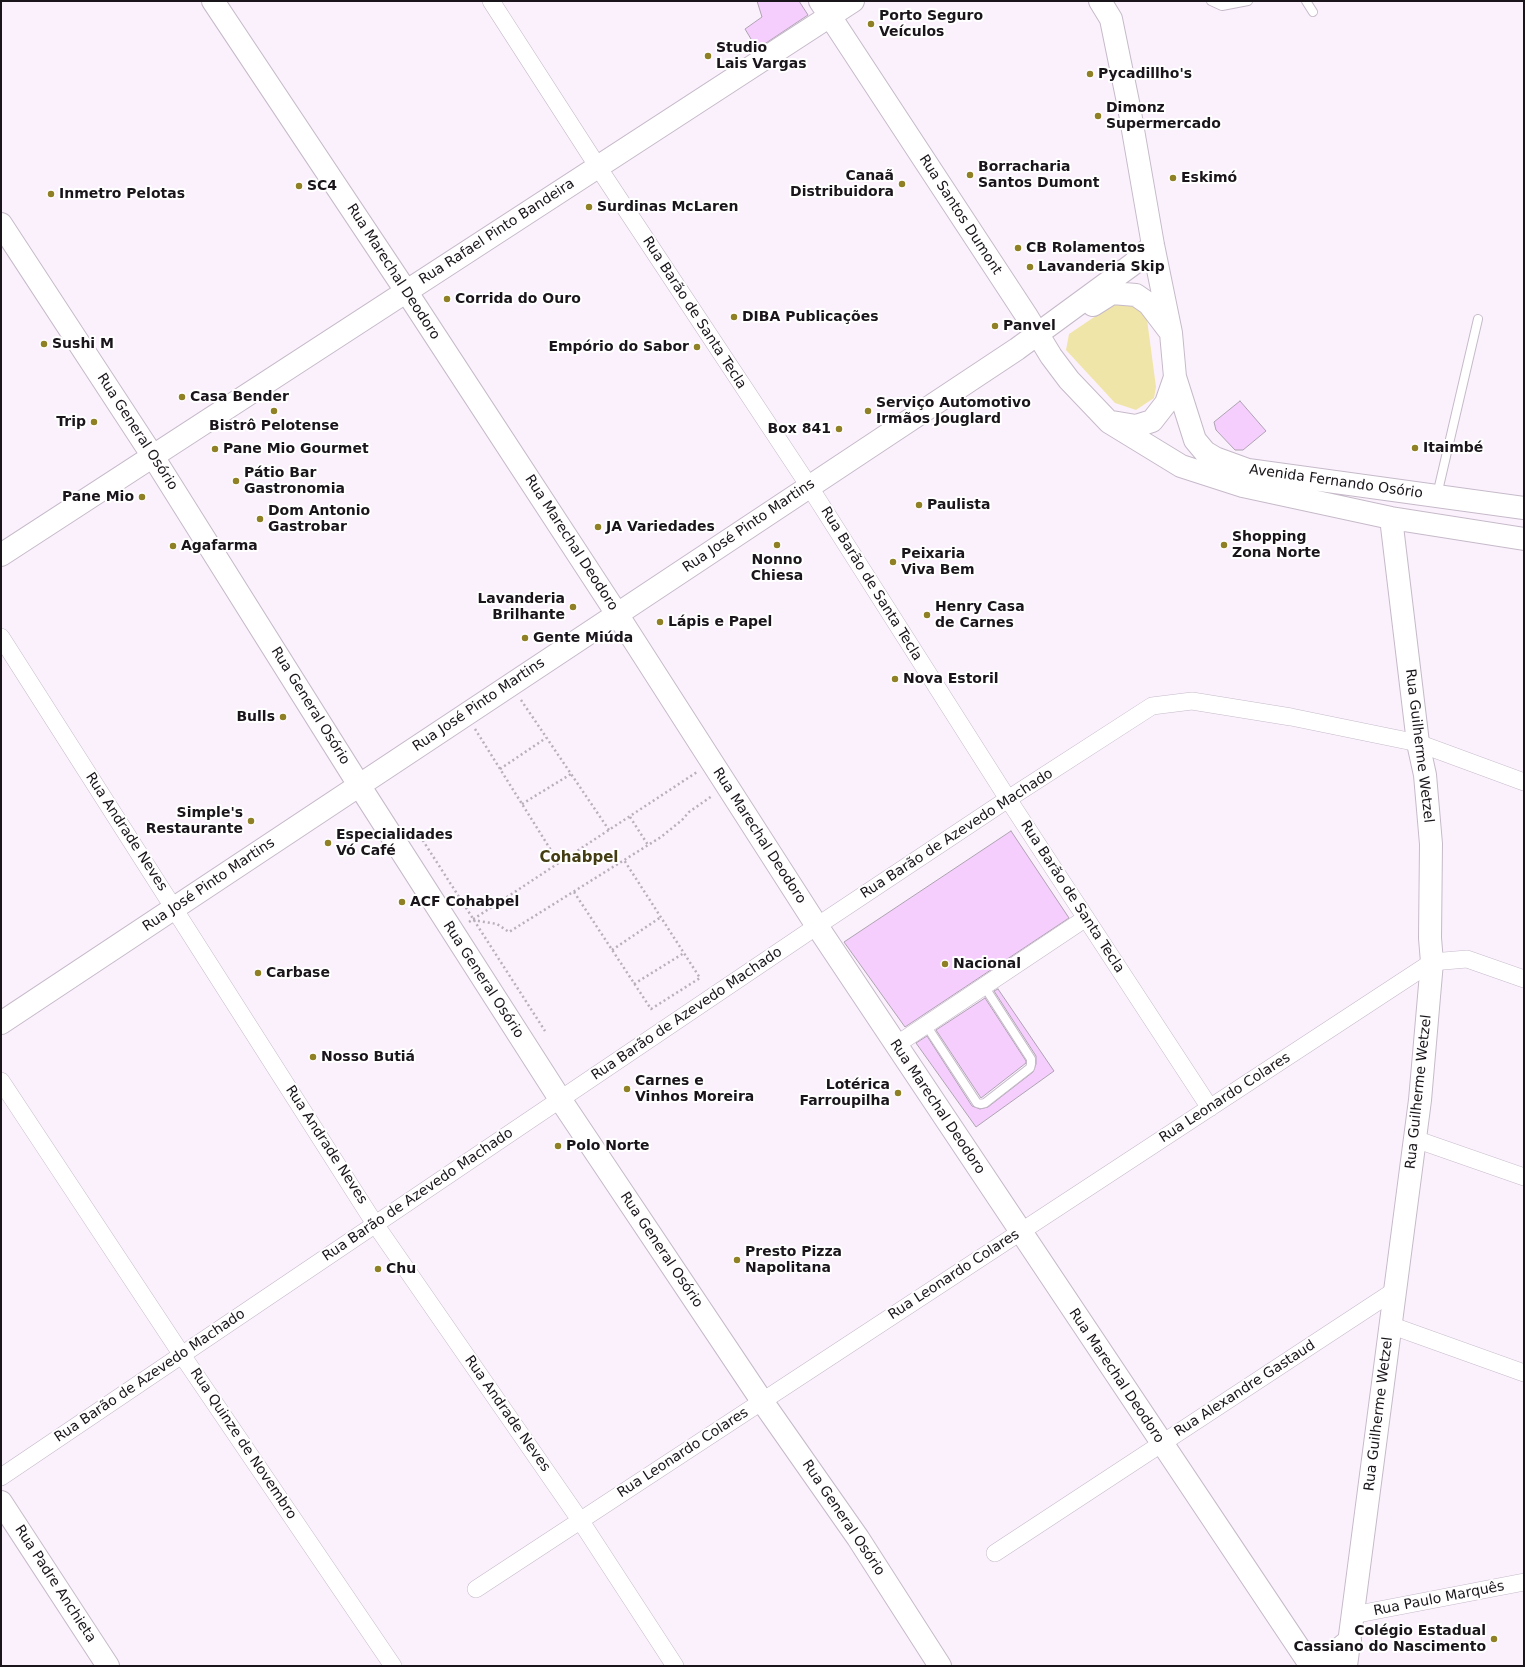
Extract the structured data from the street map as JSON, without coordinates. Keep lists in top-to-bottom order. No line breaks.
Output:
{"streets":{"street":["Rua Santos Dumont","Rua Rafael Pinto Bandeira","Rua Marechal Deodoro","Rua Barão de Santa Tecla","Rua General Osório","Avenida Fernando Osório","Rua José Pinto Martins","Rua Guilherme Wetzel","Rua Andrade Neves","Rua Barão de Azevedo Machado","Rua Leonardo Colares","Rua Alexandre Gastaud","Rua Quinze de Novembro","Rua Padre Anchieta","Rua Paulo Marquês"]},"crossings":[["Rua Santos Dumont","Rua Rafael Pinto Bandeira"],["Rua Santos Dumont","Avenida Fernando Osório"],["Rua Santos Dumont","Rua José Pinto Martins"],["Rua Rafael Pinto Bandeira","Rua Marechal Deodoro"],["Rua Rafael Pinto Bandeira","Rua Barão de Santa Tecla"],["Rua Rafael Pinto Bandeira","Rua General Osório"],["Rua Marechal Deodoro","Rua José Pinto Martins"],["Rua Marechal Deodoro","Rua Barão de Azevedo Machado"],["Rua Marechal Deodoro","Rua Leonardo Colares"],["Rua Marechal Deodoro","Rua Alexandre Gastaud"],["Rua Barão de Santa Tecla","Rua José Pinto Martins"],["Rua Barão de Santa Tecla","Rua Barão de Azevedo Machado"],["Rua Barão de Santa Tecla","Rua Leonardo Colares"],["Rua General Osório","Rua José Pinto Martins"],["Rua General Osório","Rua Barão de Azevedo Machado"],["Rua General Osório","Rua Leonardo Colares"],["Avenida Fernando Osório","Rua José Pinto Martins"],["Avenida Fernando Osório","Rua Guilherme Wetzel"],["Rua José Pinto Martins","Rua Andrade Neves"],["Rua Guilherme Wetzel","Rua Barão de Azevedo Machado"],["Rua Guilherme Wetzel","Rua Leonardo Colares"],["Rua Guilherme Wetzel","Rua Alexandre Gastaud"],["Rua Guilherme Wetzel","Rua Paulo Marquês"],["Rua Andrade Neves","Rua Barão de Azevedo Machado"],["Rua Andrade Neves","Rua Leonardo Colares"],["Rua Barão de Azevedo Machado","Rua Quinze de Novembro"]],"districts":["Cohabpel"],"places":["Porto Seguro Veículos","Studio Lais Vargas","Pycadillho's","Dimonz Supermercado","Borracharia Santos Dumont","Eskimó","Canaã Distribuidora","SC4","Inmetro Pelotas","Surdinas McLaren","CB Rolamentos","Lavanderia Skip","Corrida do Ouro","DIBA Publicações","Panvel","Sushi M","Empório do Sabor","Casa Bender","Bistrô Pelotense","Serviço Automotivo Irmãos Jouglard","Trip","Box 841","Itaimbé","Pane Mio Gourmet","Pátio Bar Gastronomia","Pane Mio","Paulista","Dom Antonio Gastrobar","JA Variedades","Nonno Chiesa","Shopping Zona Norte","Agafarma","Peixaria Viva Bem","Lavanderia Brilhante","Henry Casa de Carnes","Lápis e Papel","Gente Miúda","Nova Estoril","Bulls","Simple's Restaurante","Especialidades Vó Café","ACF Cohabpel","Nacional","Carbase","Nosso Butiá","Carnes e Vinhos Moreira","Lotérica Farroupilha","Polo Norte","Presto Pizza Napolitana","Chu","Colégio Estadual Cassiano do Nascimento"]}
